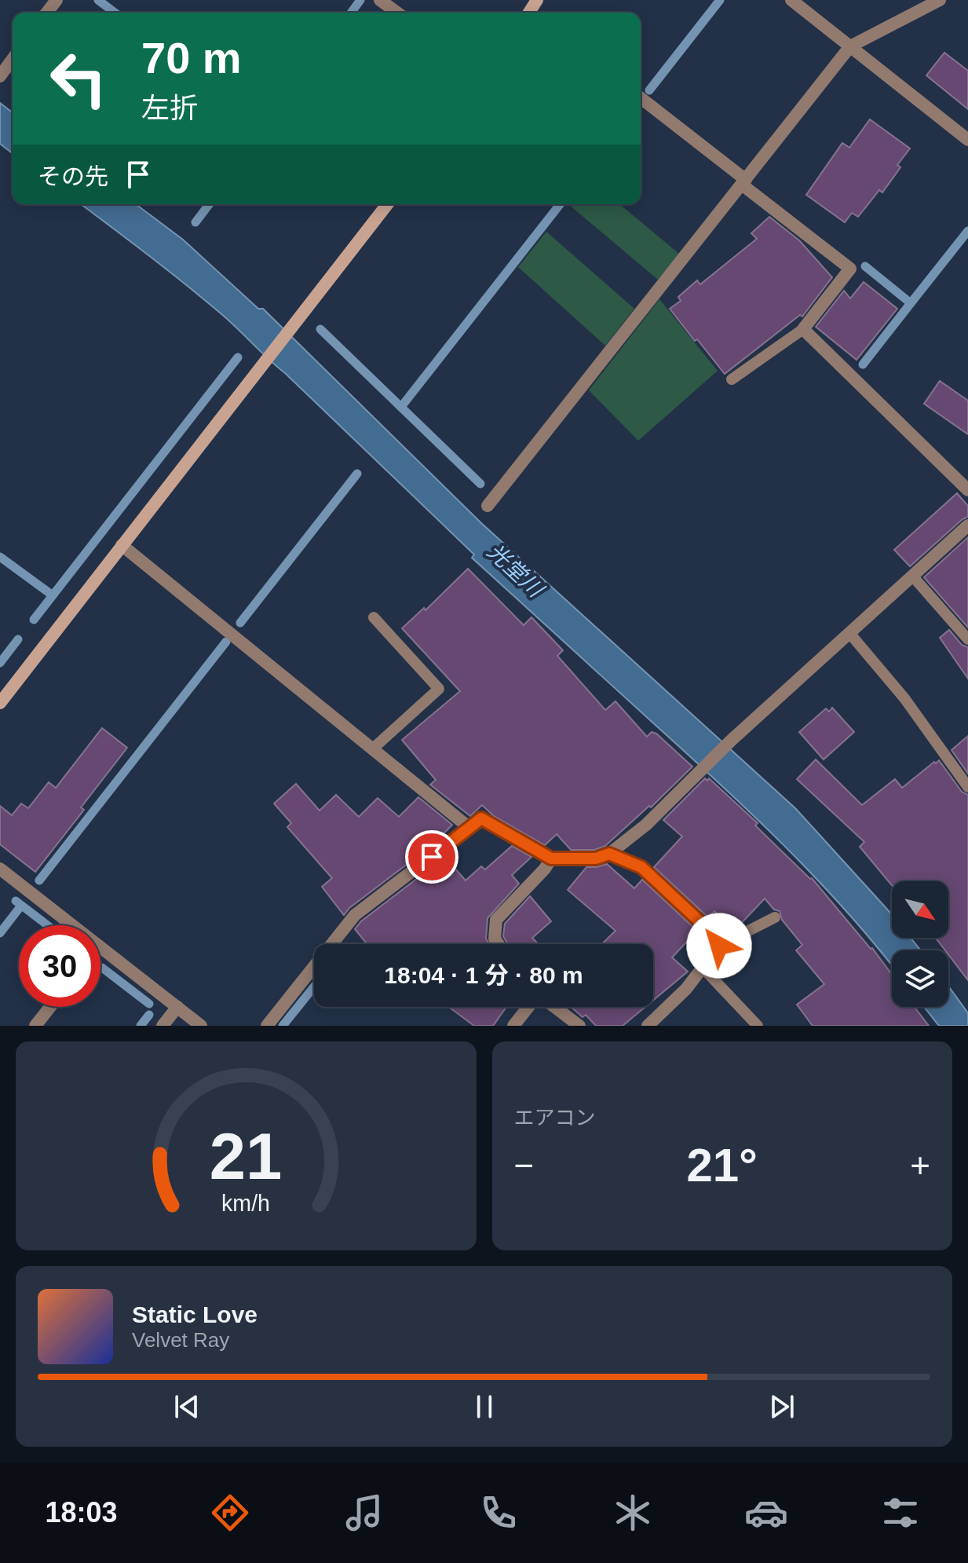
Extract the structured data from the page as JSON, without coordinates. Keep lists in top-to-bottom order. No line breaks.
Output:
{"water":["光堂川"],"north":"bottom right","page":{"turn":["70 m","左折"],"then":"その先","limit":"30","trip":"18:04 · 1 分 · 80 m","tile":"エアコン","heat":["−","21°","+"],"song":["Static Love","Velvet Ray"],"tabs":"18:03","gauge":["21","km/h"]}}
